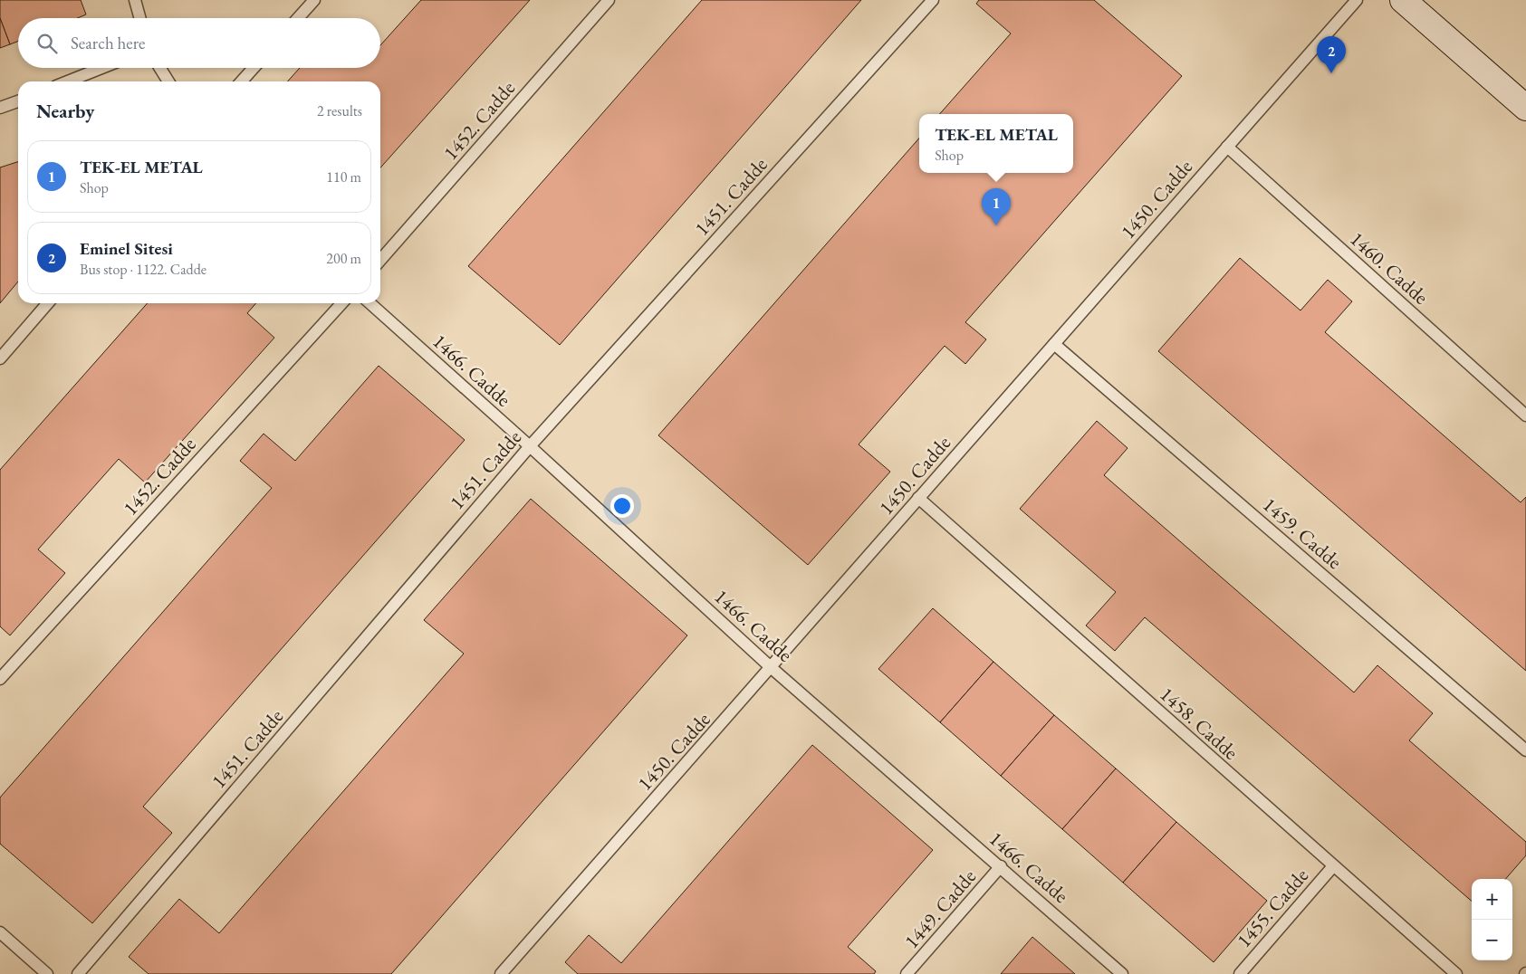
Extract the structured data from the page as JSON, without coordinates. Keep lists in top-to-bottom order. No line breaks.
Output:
{"streets":{"lane":["1452. Cadde","1451. Cadde","1450. Cadde","1460. Cadde","1466. Cadde","1459. Cadde","1458. Cadde","1455. Cadde","1449. Cadde"]},"crossings":[["1451. Cadde","1466. Cadde"],["1450. Cadde","1460. Cadde"],["1450. Cadde","1466. Cadde"],["1450. Cadde","1459. Cadde"],["1450. Cadde","1458. Cadde"],["1466. Cadde","1449. Cadde"],["1458. Cadde","1455. Cadde"]],"page":{"search":"Search here","pins":["2","1"],"heading":["Nearby","2 results"],"popup":["TEK-EL METAL","Shop"],"list":[{"mark":"1","name":"TEK-EL METAL","note":"Shop","value":"110 m"},{"mark":"2","name":"Eminel Sitesi","note":"Bus stop · 1122. Cadde","value":"200 m"}],"map_buttons":["+","−"]}}
